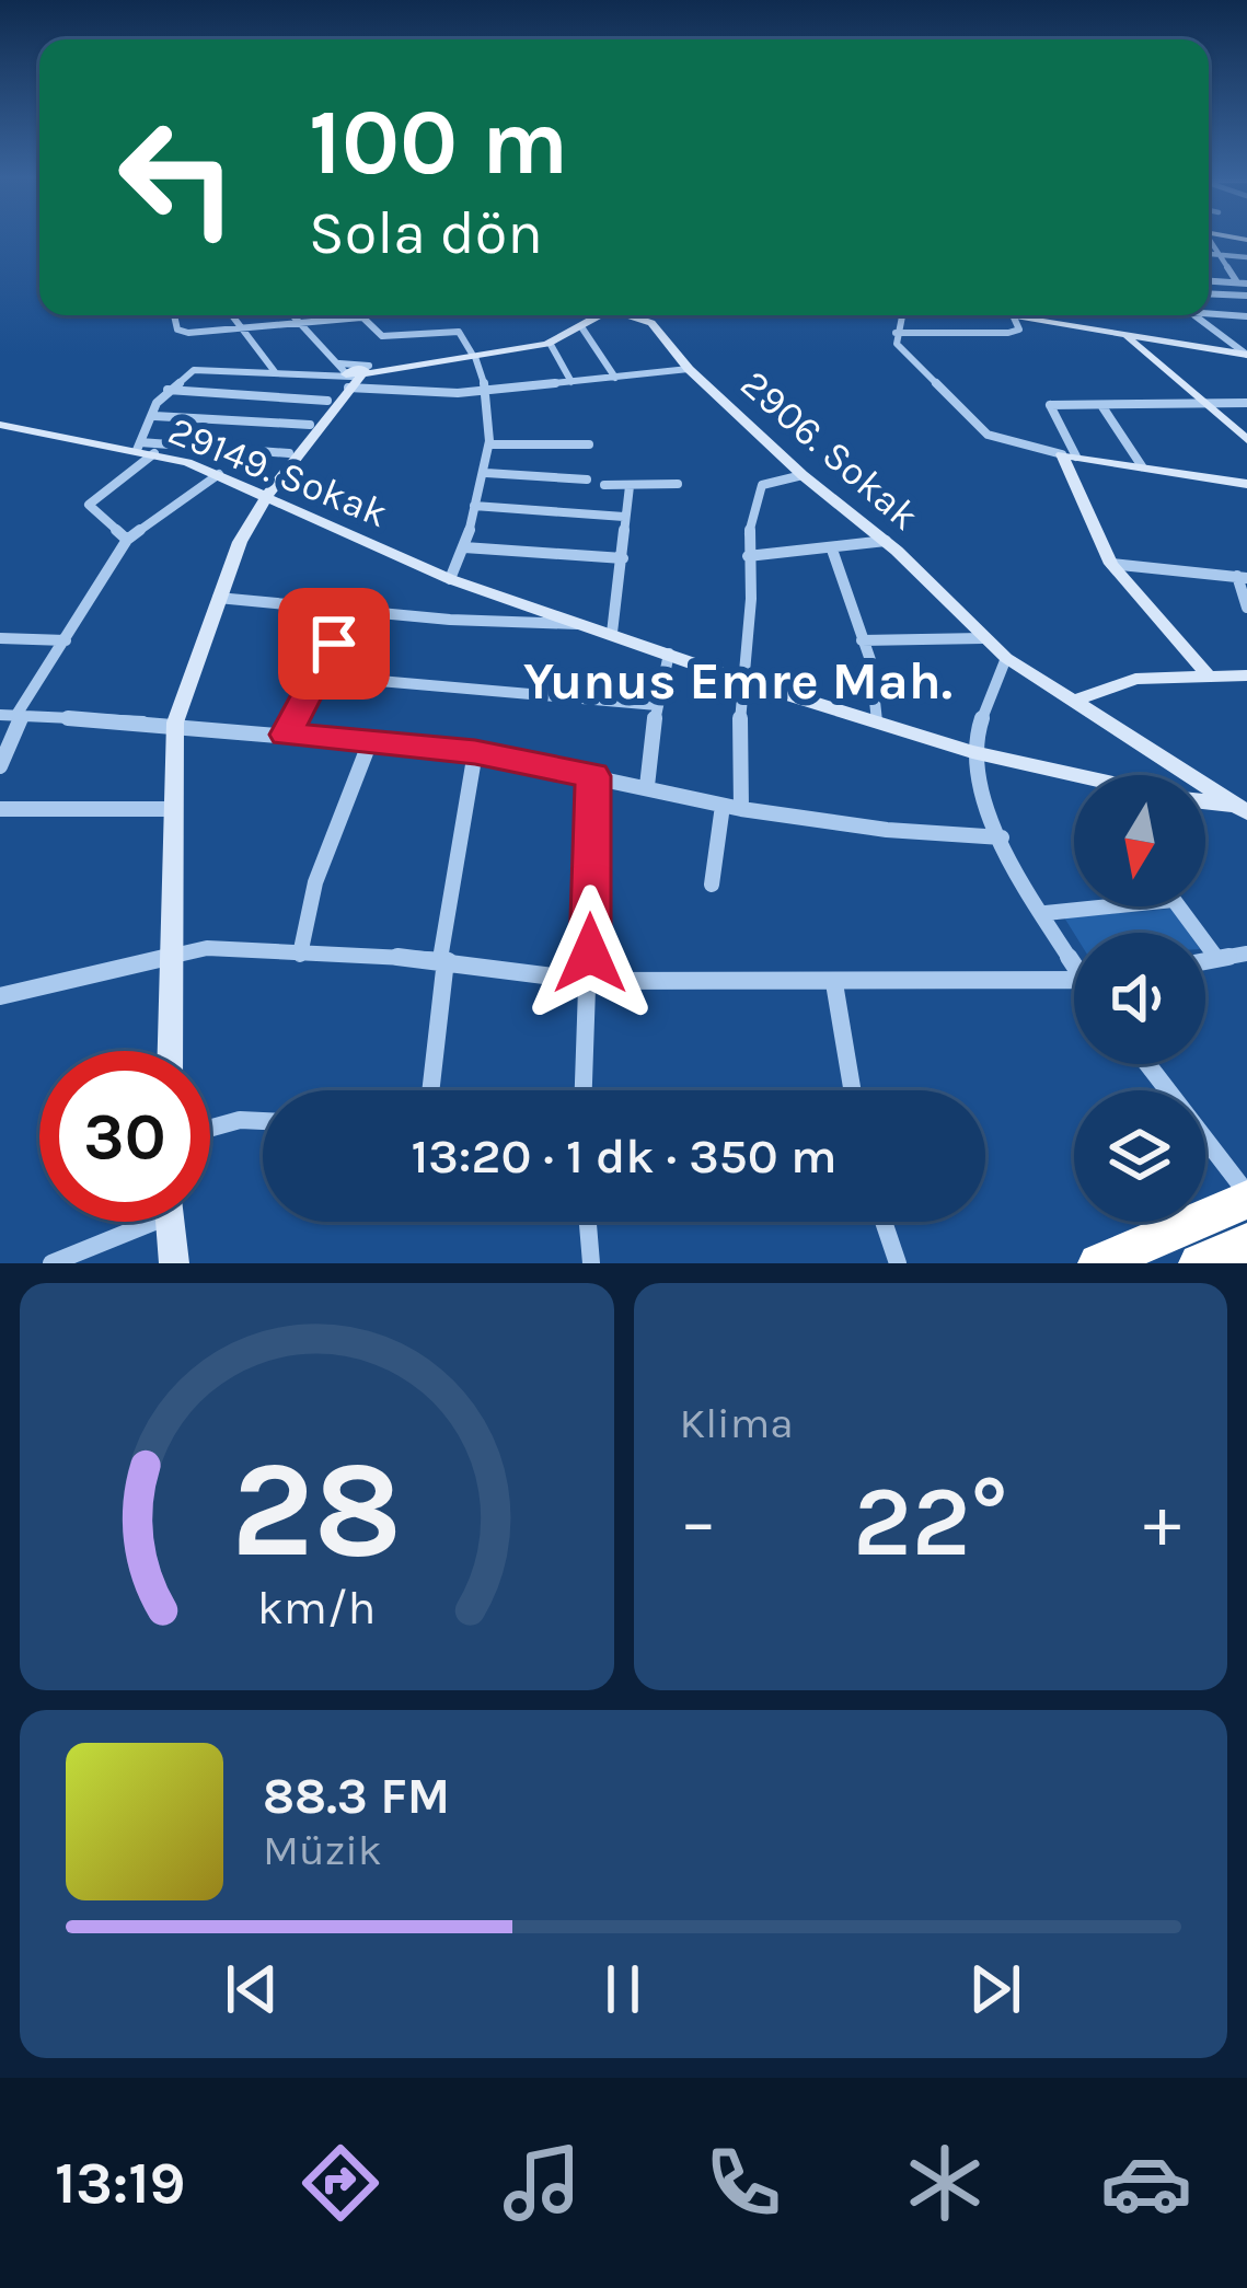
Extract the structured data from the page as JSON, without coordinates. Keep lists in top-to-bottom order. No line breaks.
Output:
{"streets":{"street":["2906. Sokak","29149. Sokak"]},"crossings":[["2906. Sokak","29149. Sokak"]],"districts":["Yunus Emre Mah."],"north":"bottom","page":{"turn":["100 m","Sola dön"],"limit":"30","trip":"13:20 · 1 dk · 350 m","tile":"Klima","heat":["−","22°","+"],"song":["88.3 FM","Müzik"],"tabs":"13:19","gauge":["28","km/h"]}}
